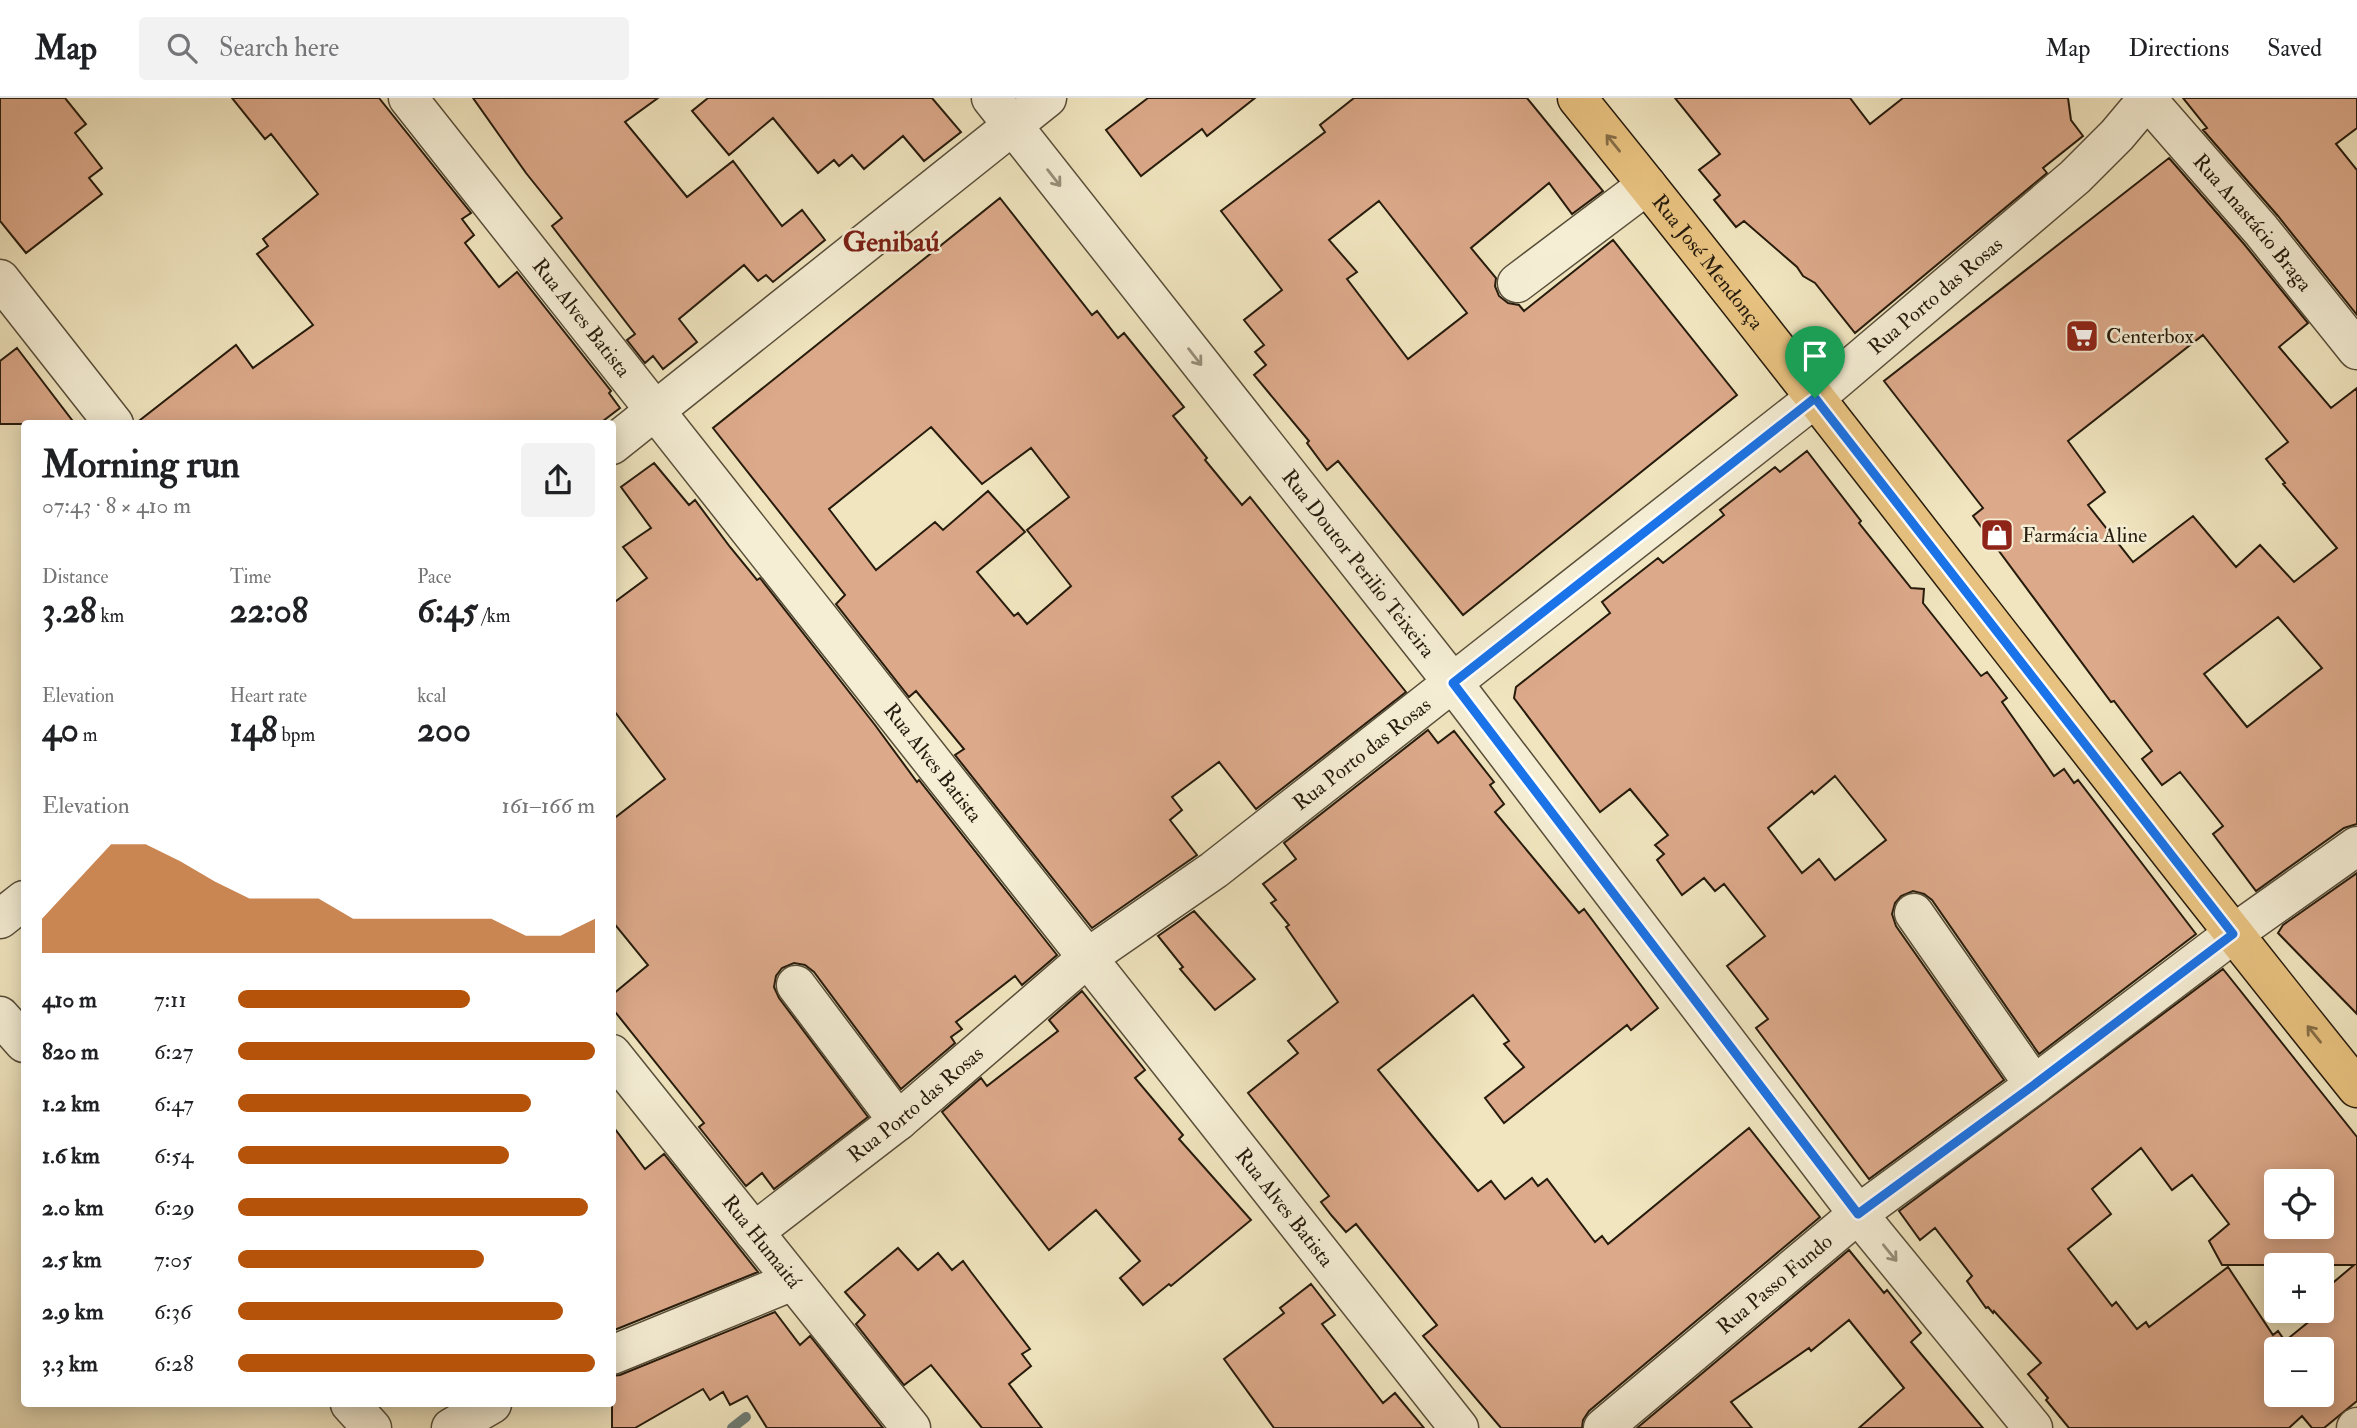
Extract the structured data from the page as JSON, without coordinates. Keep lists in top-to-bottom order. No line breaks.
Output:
{"streets":{"main road":["Rua José Mendonça"],"street":["Rua Anastácio Braga","Rua Porto das Rosas","Rua Alves Batista","Rua Doutor Perilio Teixeira","Rua Humaitá","Rua Passo Fundo"]},"crossings":[["Rua Anastácio Braga","Rua Porto das Rosas"],["Rua José Mendonça","Rua Porto das Rosas"],["Rua José Mendonça","Rua Passo Fundo"],["Rua Porto das Rosas","Rua Alves Batista"],["Rua Porto das Rosas","Rua Doutor Perilio Teixeira"],["Rua Porto das Rosas","Rua Humaitá"],["Rua Doutor Perilio Teixeira","Rua Passo Fundo"]],"one_way":["Rua Doutor Perilio Teixeira"],"districts":["Genibaú"],"places":{"supermarket":["Centerbox"],"shop":["Farmácia Aline"]},"page":{"header":"Map","search":"Search here","nav":["Map","Directions","Saved"],"heading":["Morning run","07:43 · 8 × 410 m"],"stats":[["Distance","3.28 km"],["Time","22:08"],["Pace","6:45 /km"],["Elevation","40 m"],["Heart rate","148 bpm"],["kcal","200"]],"chart":["Elevation","161–166 m"],"list":[{"name":"410 m","note":"7:11"},{"name":"820 m","note":"6:27"},{"name":"1.2 km","note":"6:47"},{"name":"1.6 km","note":"6:54"},{"name":"2.0 km","note":"6:29"},{"name":"2.5 km","note":"7:05"},{"name":"2.9 km","note":"6:36"},{"name":"3.3 km","note":"6:28"}],"map_buttons":["+","−"]}}
